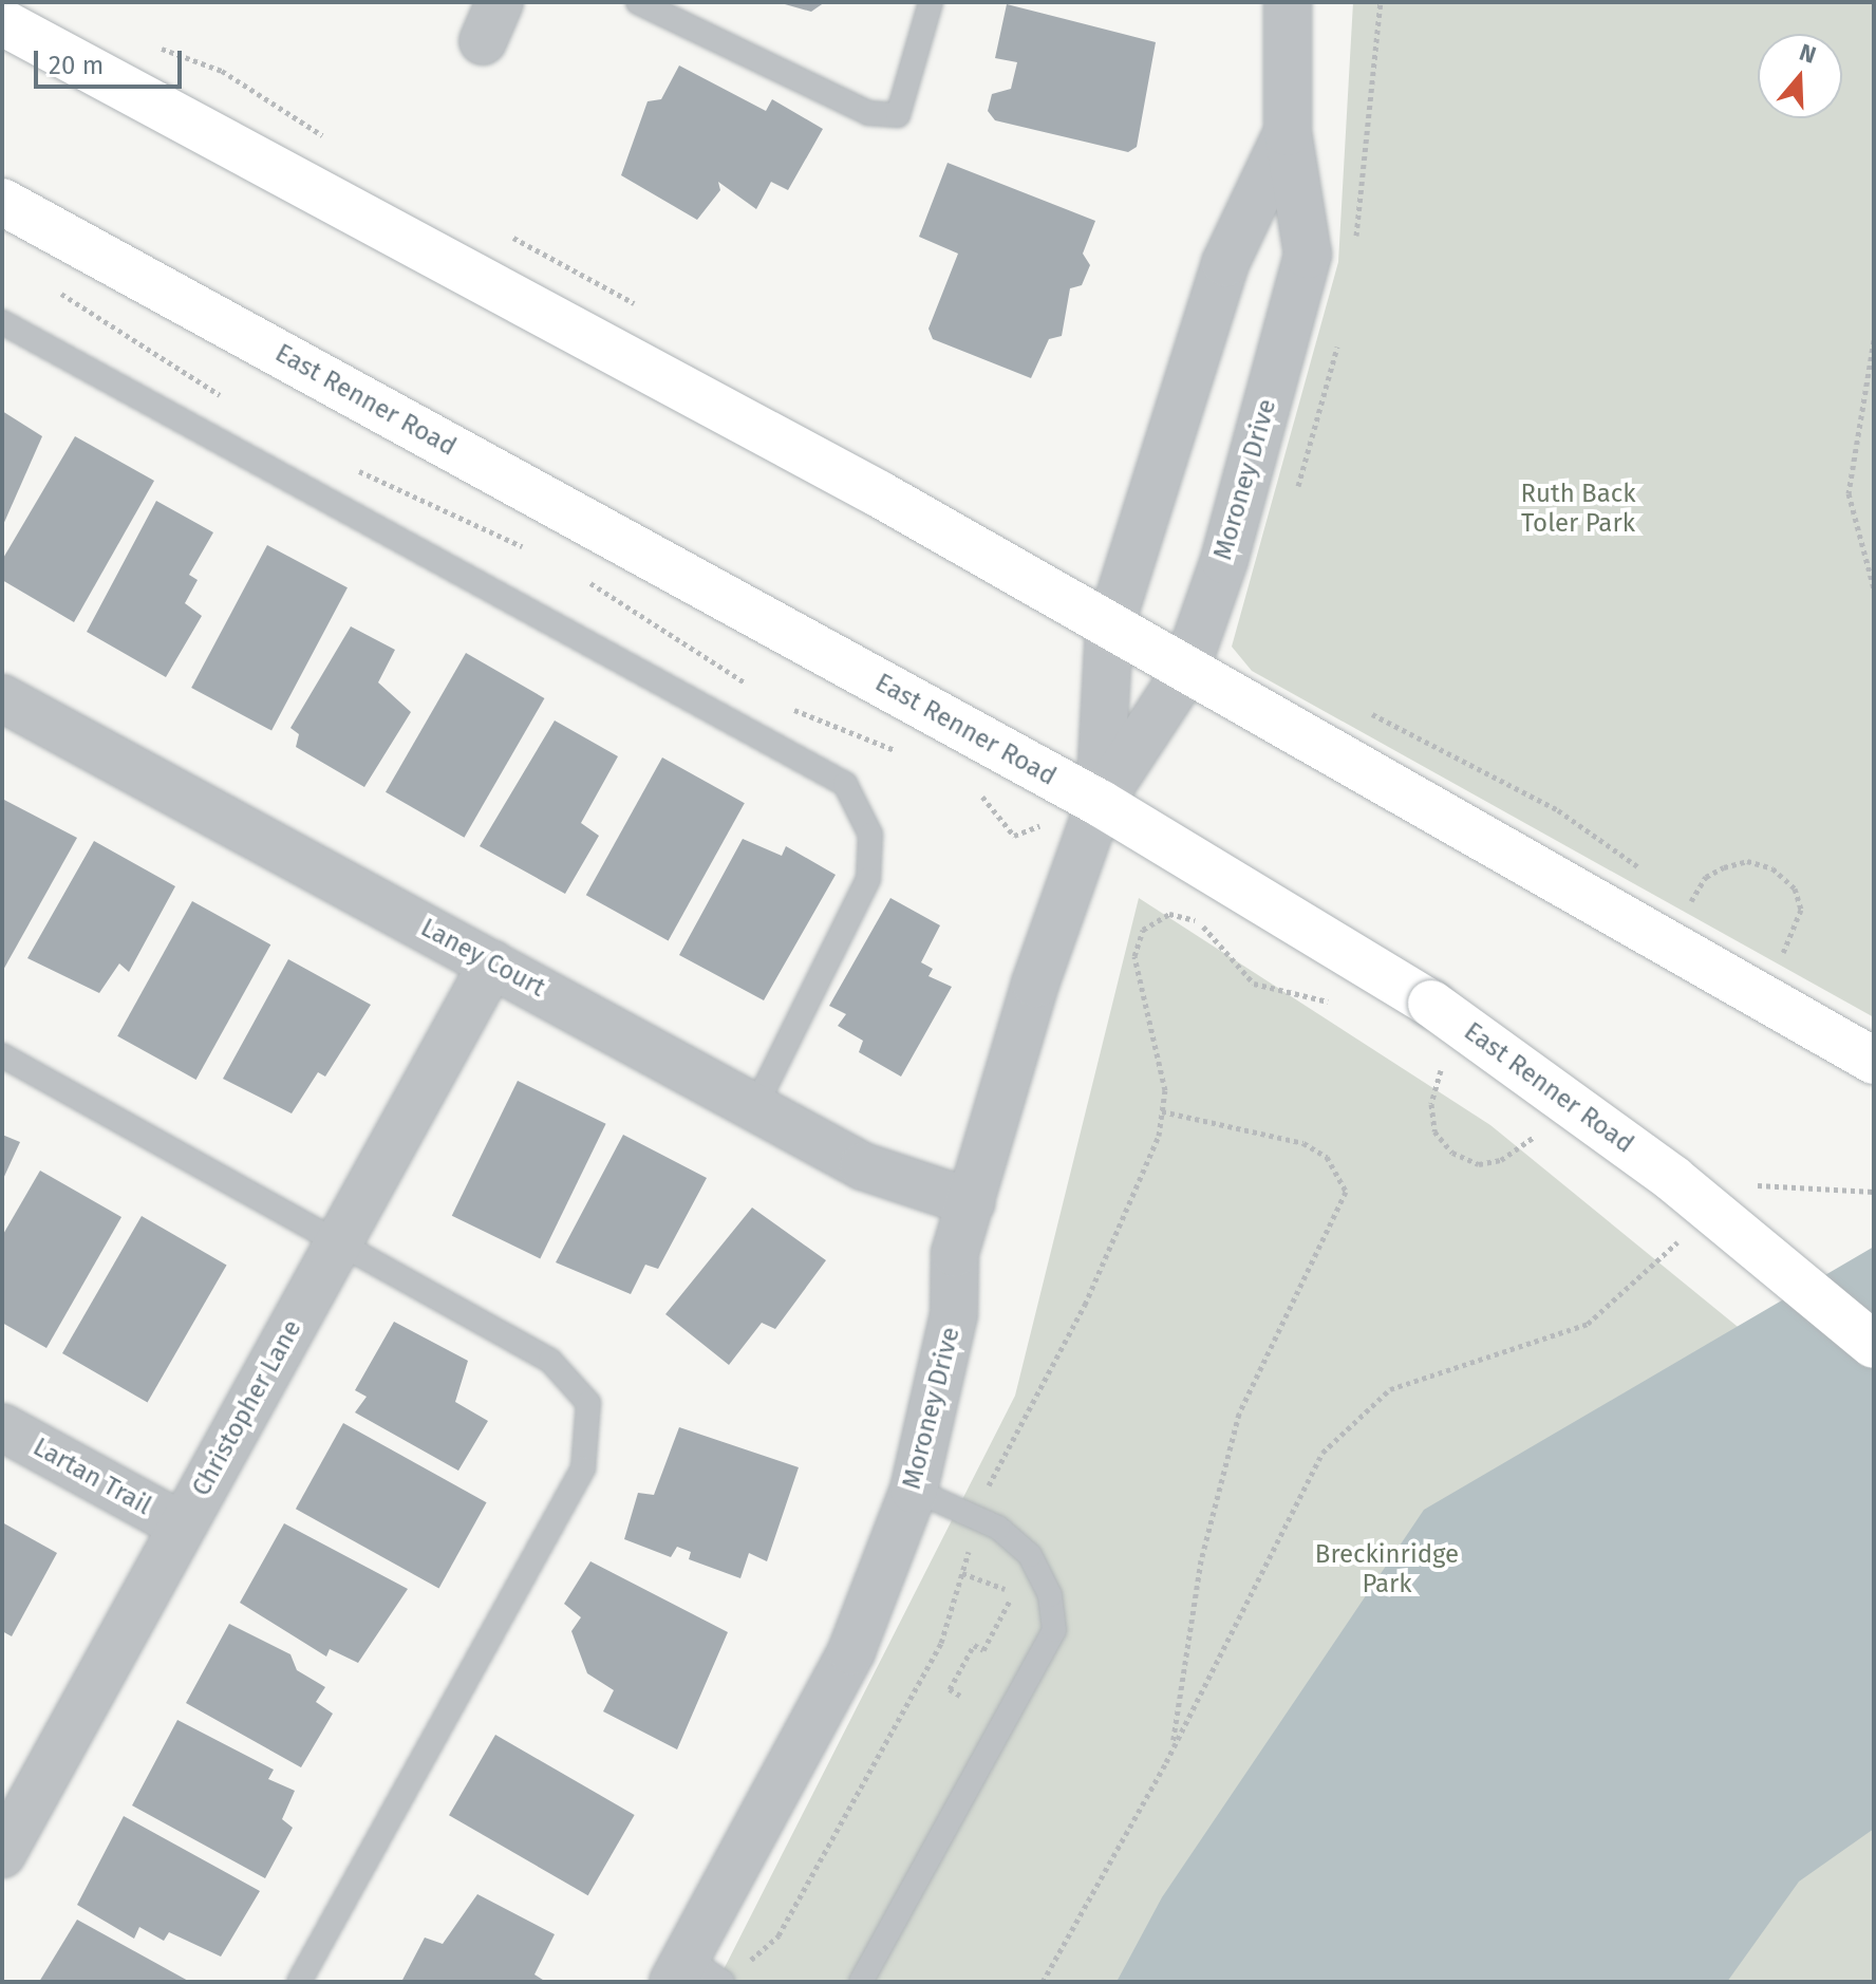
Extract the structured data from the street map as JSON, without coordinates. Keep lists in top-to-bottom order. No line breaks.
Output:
{"streets":{"main road":["East Renner Road"],"street":["Moroney Drive","Laney Court","Christopher Lane","Lartan Trail"]},"crossings":[["East Renner Road","Moroney Drive"],["Moroney Drive","Laney Court"],["Laney Court","Christopher Lane"],["Christopher Lane","Lartan Trail"]],"parks":["Ruth Back Toler Park","Breckinridge Park"],"scale_bar":"20 m","north":"top"}
